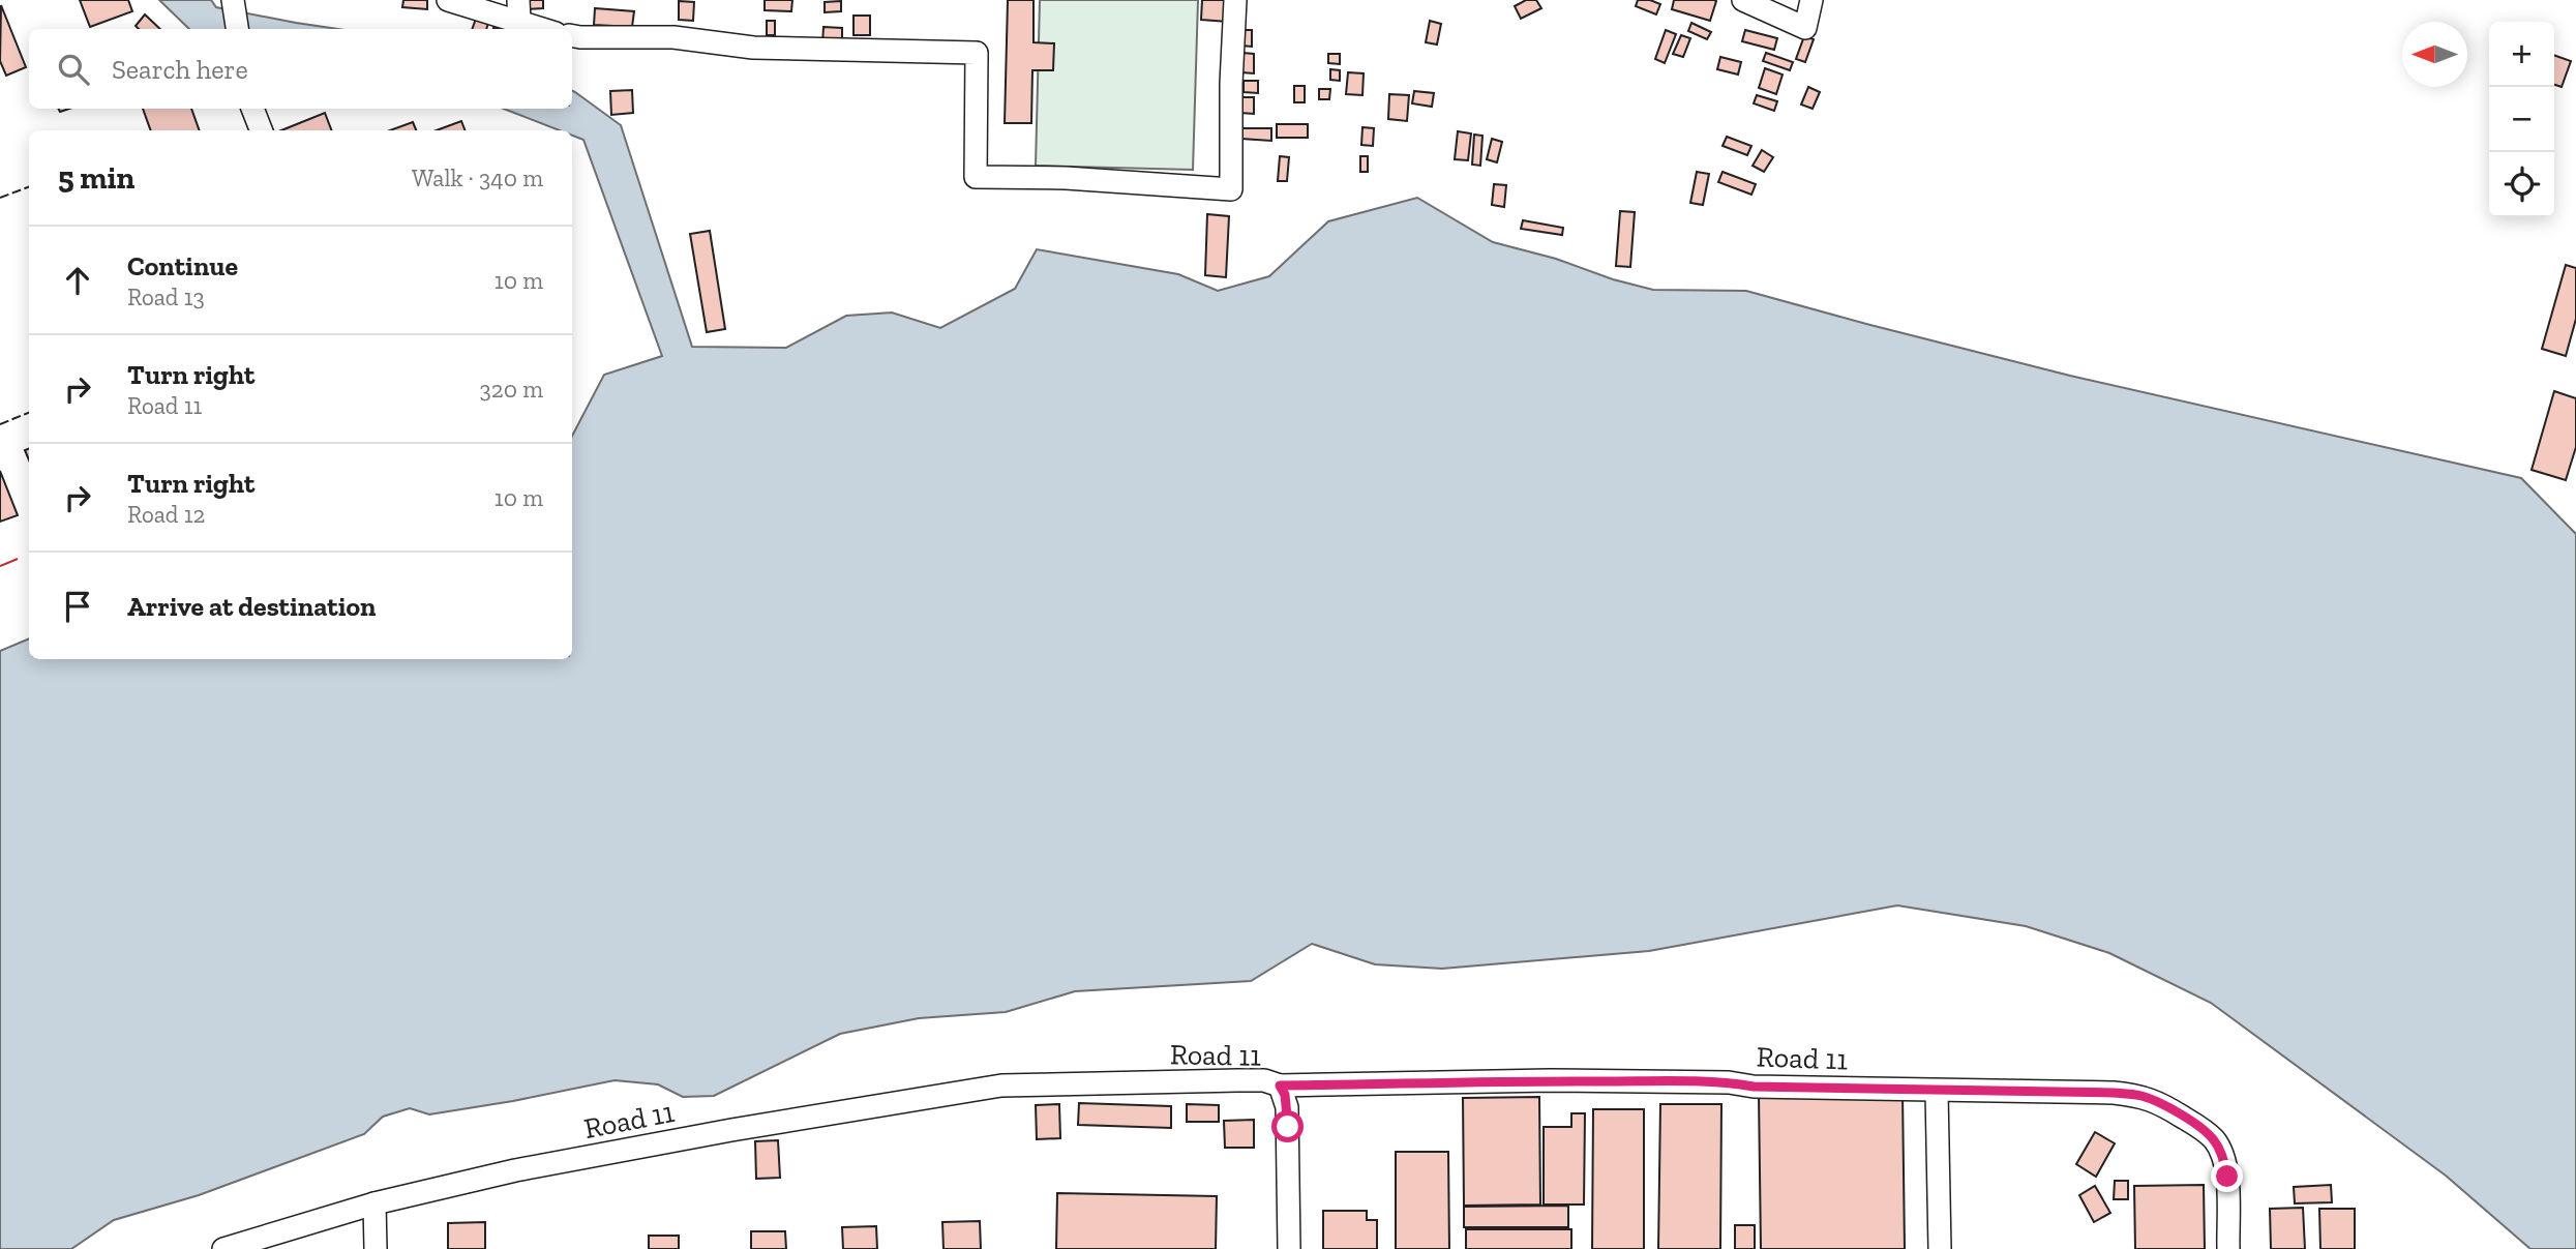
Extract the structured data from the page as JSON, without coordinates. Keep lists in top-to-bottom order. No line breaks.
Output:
{"streets":{"street":["Road 11"]},"north":"left","page":{"map_buttons":["+","−"],"search":"Search here","heading":["5 min","Walk · 340 m"],"list":[["Continue","Road 13","10 m"],["Turn right","Road 11","320 m"],["Turn right","Road 12","10 m"],"Arrive at destination"]}}
